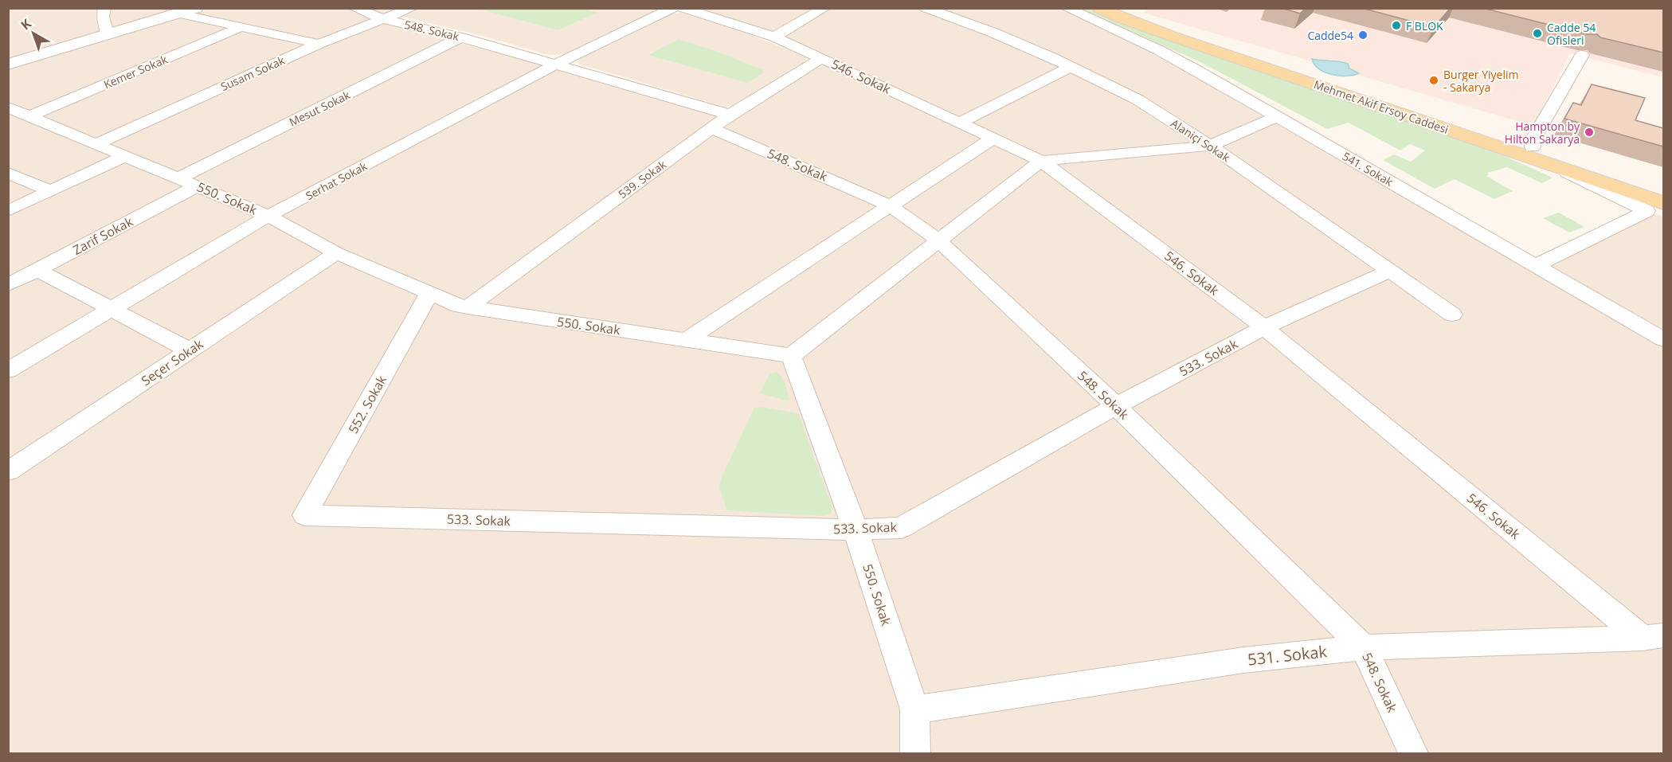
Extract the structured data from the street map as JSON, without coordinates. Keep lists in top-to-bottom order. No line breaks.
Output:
{"streets":{"main road":["Mehmet Akif Ersoy Caddesi"],"street":["548. Sokak","Kemer Sokak","Susam Sokak","546. Sokak","Mesut Sokak","Alaniçi Sokak","541. Sokak","539. Sokak","Serhat Sokak","550. Sokak","Zarif Sokak","533. Sokak","Seçer Sokak","552. Sokak","531. Sokak"]},"crossings":[["548. Sokak","Susam Sokak"],["548. Sokak","Mesut Sokak"],["548. Sokak","539. Sokak"],["548. Sokak","Serhat Sokak"],["548. Sokak","533. Sokak"],["548. Sokak","531. Sokak"],["Kemer Sokak","550. Sokak"],["Susam Sokak","550. Sokak"],["546. Sokak","539. Sokak"],["546. Sokak","533. Sokak"],["546. Sokak","531. Sokak"],["Mesut Sokak","550. Sokak"],["Mesut Sokak","Zarif Sokak"],["Alaniçi Sokak","533. Sokak"],["539. Sokak","550. Sokak"],["Serhat Sokak","550. Sokak"],["550. Sokak","Zarif Sokak"],["550. Sokak","533. Sokak"],["550. Sokak","Seçer Sokak"],["550. Sokak","552. Sokak"],["550. Sokak","531. Sokak"],["533. Sokak","552. Sokak"]],"places":["F BLOK","Cadde 54 Ofisleri","Cadde54","Burger Yiyelim - Sakarya","Hampton by Hilton Sakarya"],"north":"top left"}
